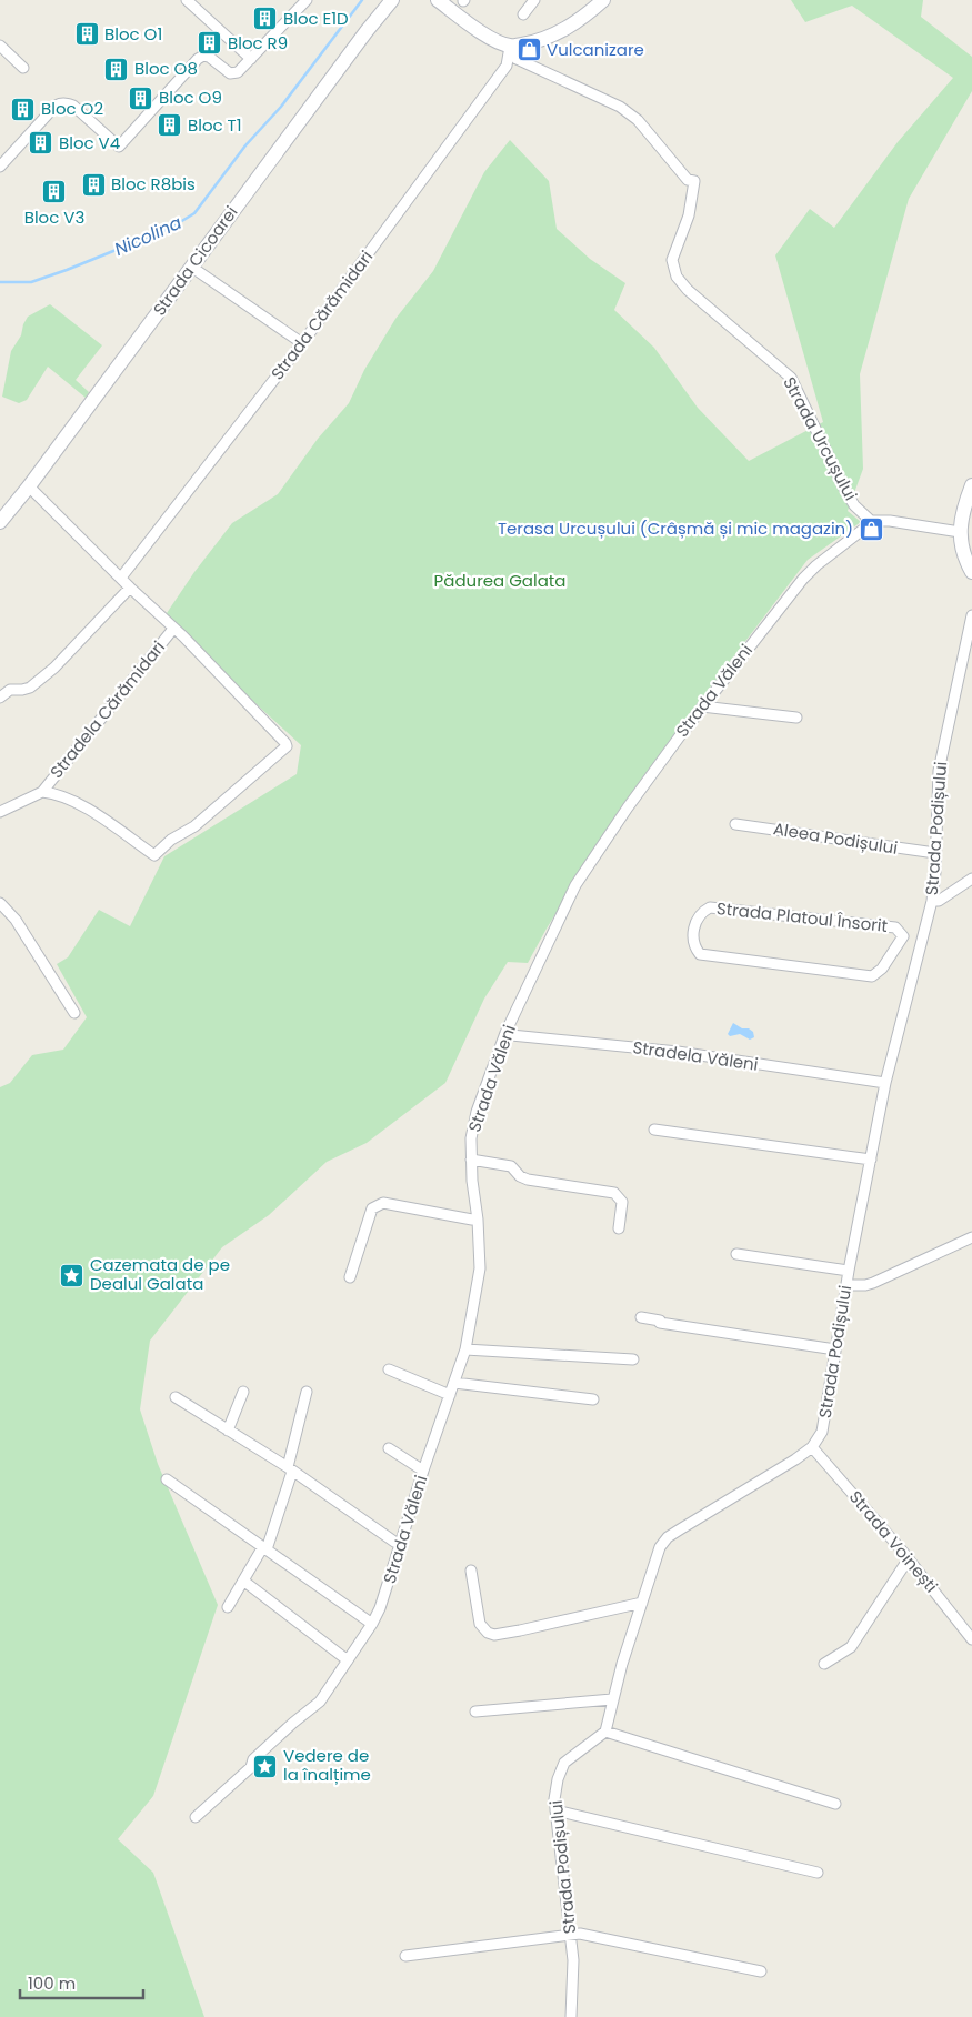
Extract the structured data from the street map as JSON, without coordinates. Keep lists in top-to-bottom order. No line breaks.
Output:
{"streets":{"street":["Strada Cicoarei","Strada Cărămidari","Strada Urcușului","Strada Văleni","Stradela Cărămidari","Strada Podișului","Aleea Podișului","Strada Platoul Însorit","Stradela Văleni","Strada Voinești"]},"crossings":[["Strada Cicoarei","Stradela Cărămidari"],["Strada Cărămidari","Strada Urcușului"],["Strada Cărămidari","Stradela Cărămidari"],["Strada Urcușului","Strada Văleni"],["Strada Văleni","Stradela Văleni"],["Strada Podișului","Aleea Podișului"],["Strada Podișului","Stradela Văleni"],["Strada Podișului","Strada Voinești"]],"water":["Nicolina"],"parks":["Pădurea Galata"],"places":{"building":["Bloc E1D","Bloc O1","Bloc R9","Bloc O8","Bloc O9","Bloc O2","Bloc T1","Bloc V4","Bloc R8bis","Bloc V3"],"shop":["Vulcanizare","Terasa Urcușului (Crâșmă și mic magazin)"],"place":["Cazemata de pe Dealul Galata","Vedere de la înalțime"]},"scale_bar":"100 m"}
